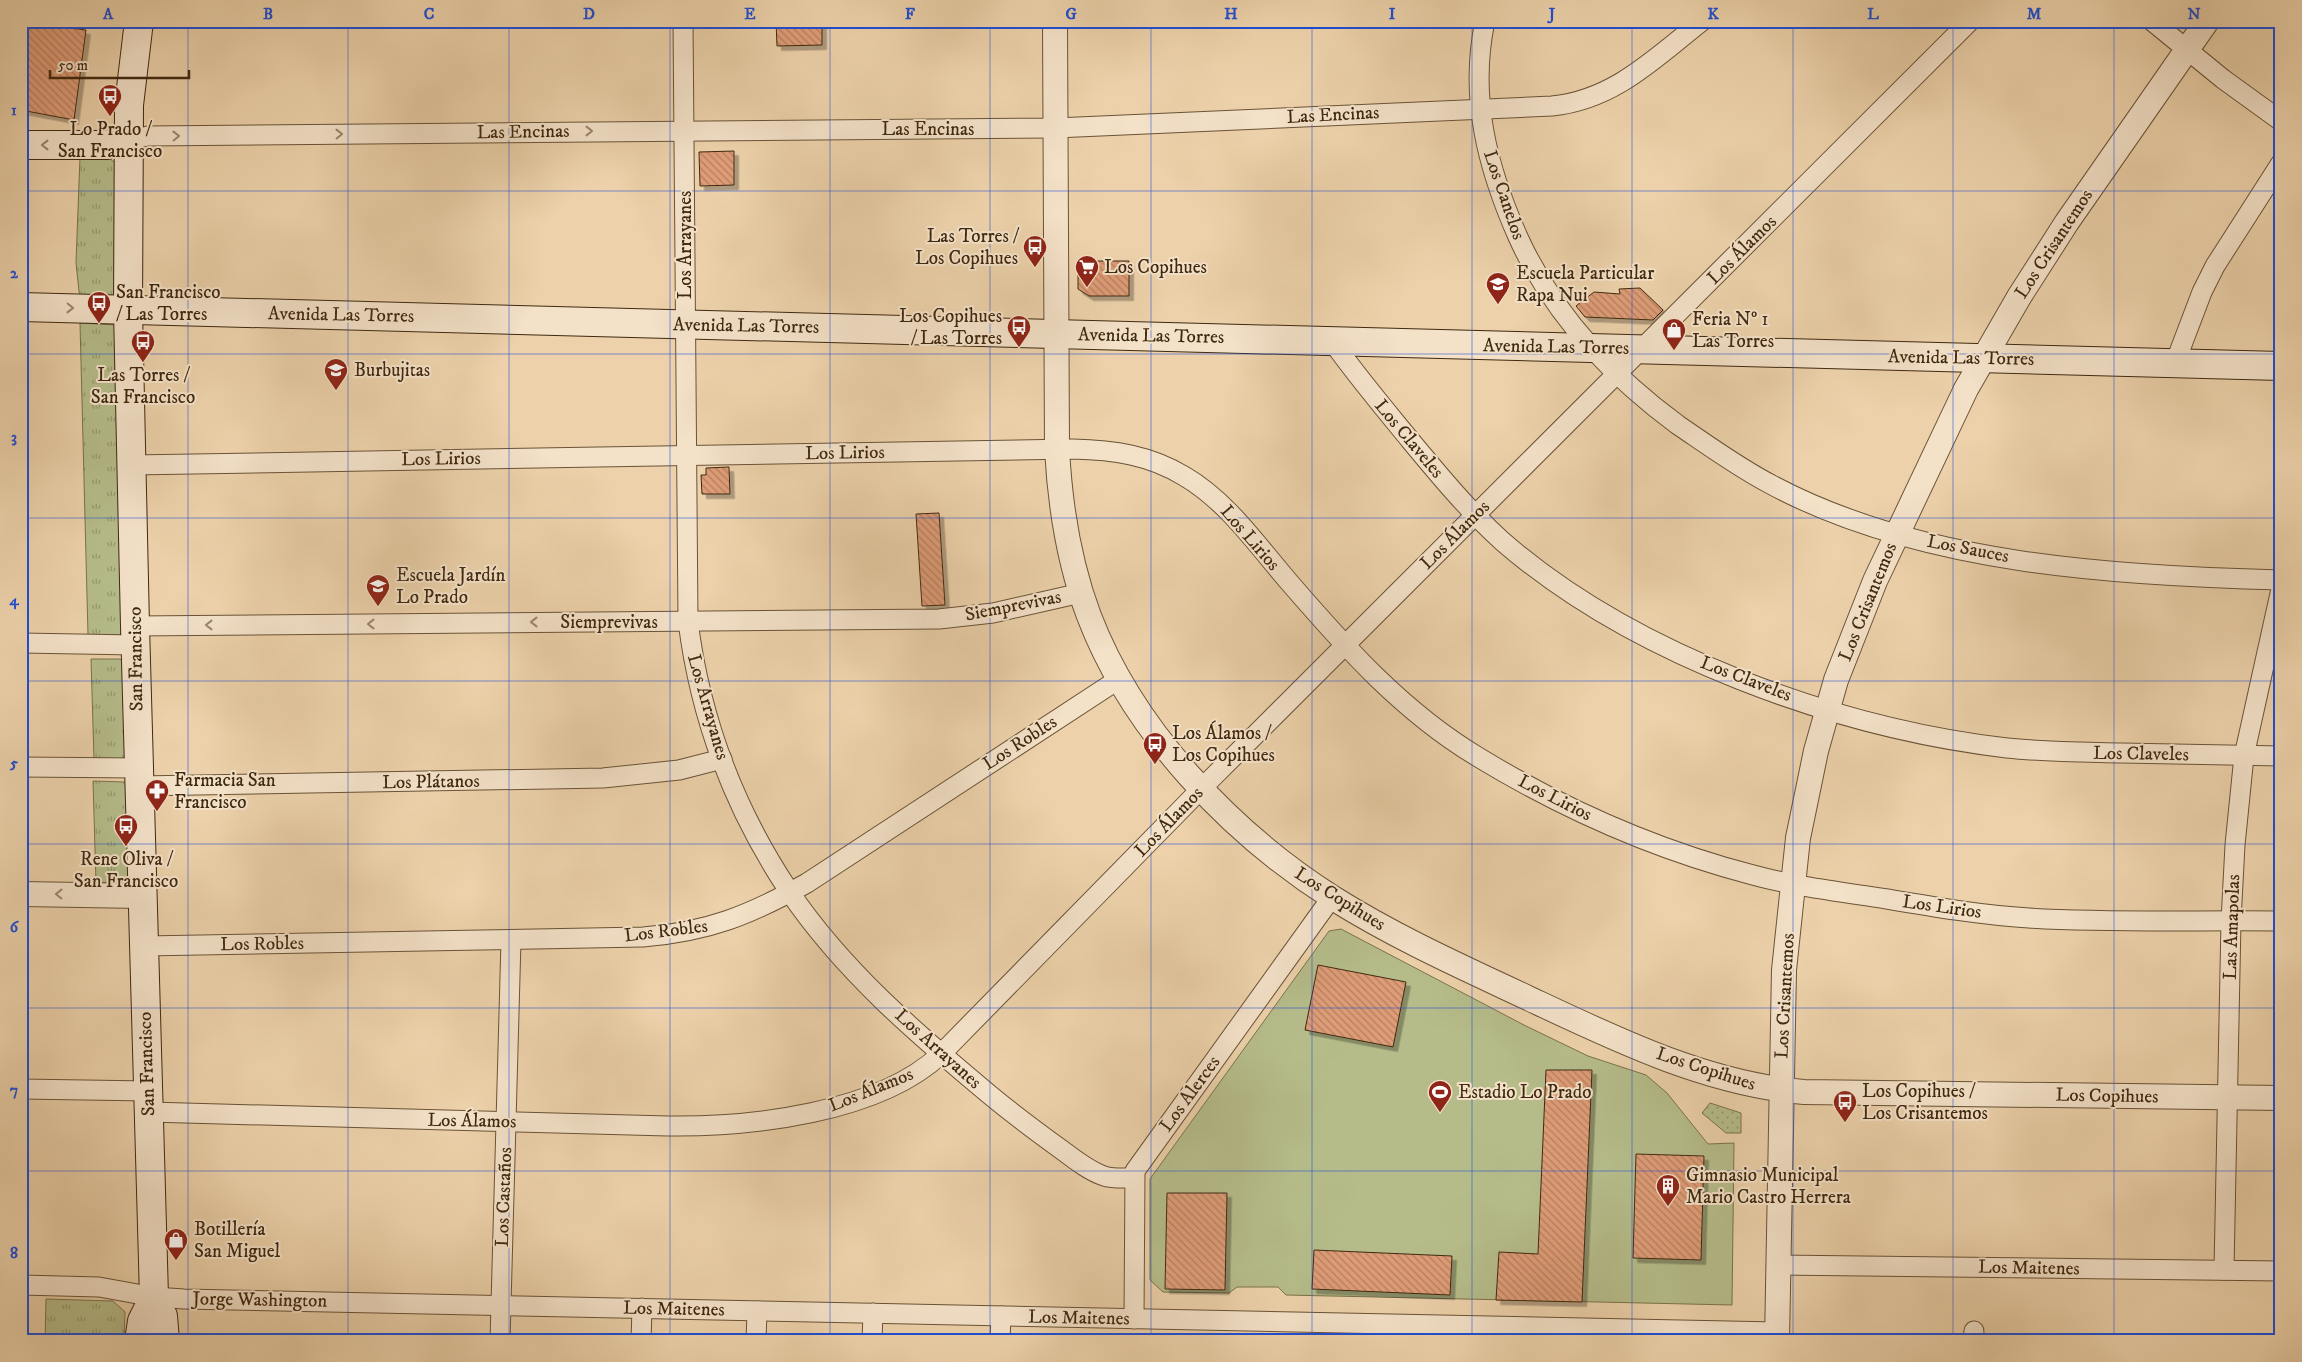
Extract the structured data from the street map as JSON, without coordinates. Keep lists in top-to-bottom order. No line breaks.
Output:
{"streets":{"main road":["Avenida Las Torres","San Francisco"],"street":["Las Encinas","Los Canelos","Los Crisantemos","Los Arrayanes","Los Álamos","Los Claveles","Los Lirios","Los Sauces","Siemprevivas","Los Robles","Los Plátanos","Los Copihues","Las Amapolas","Los Alerces","Los Castaños","Los Maitenes","Jorge Washington"]},"crossings":[["Las Encinas","Los Canelos"],["Las Encinas","Los Arrayanes"],["Las Encinas","San Francisco"],["Las Encinas","Los Copihues"],["Los Canelos","Avenida Las Torres"],["Los Canelos","Los Sauces"],["Los Crisantemos","Avenida Las Torres"],["Los Crisantemos","Los Claveles"],["Los Crisantemos","Los Lirios"],["Los Crisantemos","Los Sauces"],["Los Crisantemos","Los Copihues"],["Los Crisantemos","Los Maitenes"],["Los Arrayanes","Los Álamos"],["Los Arrayanes","Avenida Las Torres"],["Los Arrayanes","Los Lirios"],["Los Arrayanes","Siemprevivas"],["Los Arrayanes","Los Robles"],["Los Arrayanes","Los Plátanos"],["Los Arrayanes","Los Alerces"],["Los Álamos","Avenida Las Torres"],["Los Álamos","Los Claveles"],["Los Álamos","Los Lirios"],["Los Álamos","Los Sauces"],["Los Álamos","San Francisco"],["Los Álamos","Los Copihues"],["Los Álamos","Los Castaños"],["Avenida Las Torres","Los Claveles"],["Avenida Las Torres","Los Sauces"],["Avenida Las Torres","San Francisco"],["Avenida Las Torres","Los Copihues"],["Los Claveles","Las Amapolas"],["Los Lirios","San Francisco"],["Los Lirios","Los Copihues"],["Los Lirios","Las Amapolas"],["Siemprevivas","San Francisco"],["Siemprevivas","Los Copihues"],["San Francisco","Los Robles"],["San Francisco","Los Plátanos"],["San Francisco","Jorge Washington"],["Los Robles","Los Copihues"],["Los Robles","Los Castaños"],["Los Copihues","Las Amapolas"],["Los Copihues","Los Alerces"],["Las Amapolas","Los Maitenes"],["Los Alerces","Los Maitenes"],["Los Castaños","Los Maitenes"],["Los Castaños","Jorge Washington"],["Los Maitenes","Jorge Washington"]],"one_way":["Siemprevivas"],"places":{"bus stop":["Lo Prado / San Francisco","Las Torres / Los Copihues","San Francisco / Las Torres","Los Copihues / Las Torres","Las Torres / San Francisco","Los Álamos / Los Copihues","Rene Oliva / San Francisco","Los Copihues / Los Crisantemos"],"supermarket":["Los Copihues"],"school or university":["Escuela Particular Rapa Nui","Burbujitas","Escuela Jardín Lo Prado"],"shop":["Feria Nº 1 Las Torres","Botillería San Miguel"],"pharmacy":["Farmacia San Francisco"],"sports":["Estadio Lo Prado"],"building":["Gimnasio Municipal Mario Castro Herrera"]},"scale_bar":"50 m","grid":{"columns":["A","B","C","D","E","F","G","H","I","J","K","L","M","N"],"rows":["1","2","3","4","5","6","7","8"]}}
